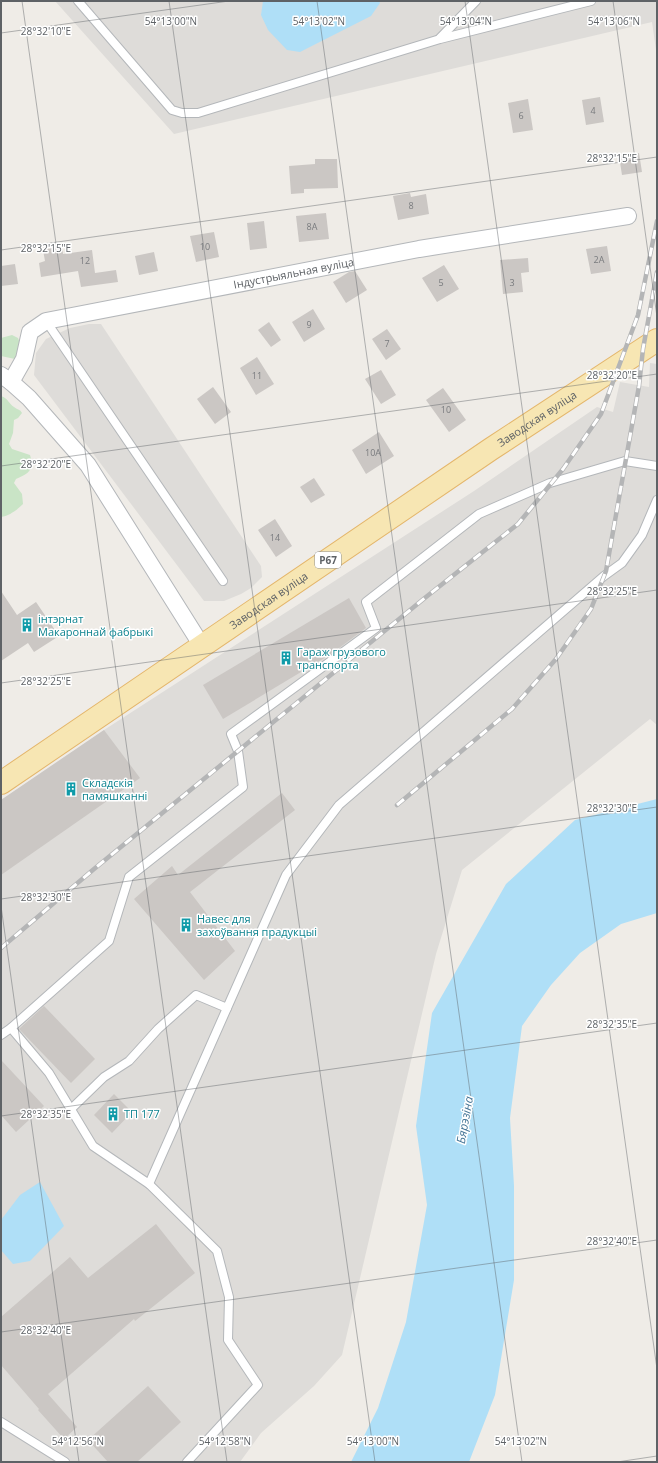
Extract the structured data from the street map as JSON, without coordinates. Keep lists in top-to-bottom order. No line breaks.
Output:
{"streets":{"main road":["Заводская вуліца","Р67"],"street":["Індустрыяльная вуліца"]},"water":["Бярэзіна"],"places":{"building":["інтэрнат Макароннай фабрыкі","Гараж грузового транспорта","Складскія памяшканні","Навес для захоўвання прадукцыі","ТП 177"]},"house_numbers":["4","6","8","8А","10","2А","12","5","3","9","7","11","10","10А","14"],"coordinates":["54°13'00\"N","54°13'02\"N","54°13'04\"N","54°13'06\"N","28°32'10\"E","28°32'15\"E","28°32'20\"E","28°32'25\"E","28°32'30\"E","28°32'35\"E","28°32'40\"E","54°12'56\"N","54°12'58\"N"]}
